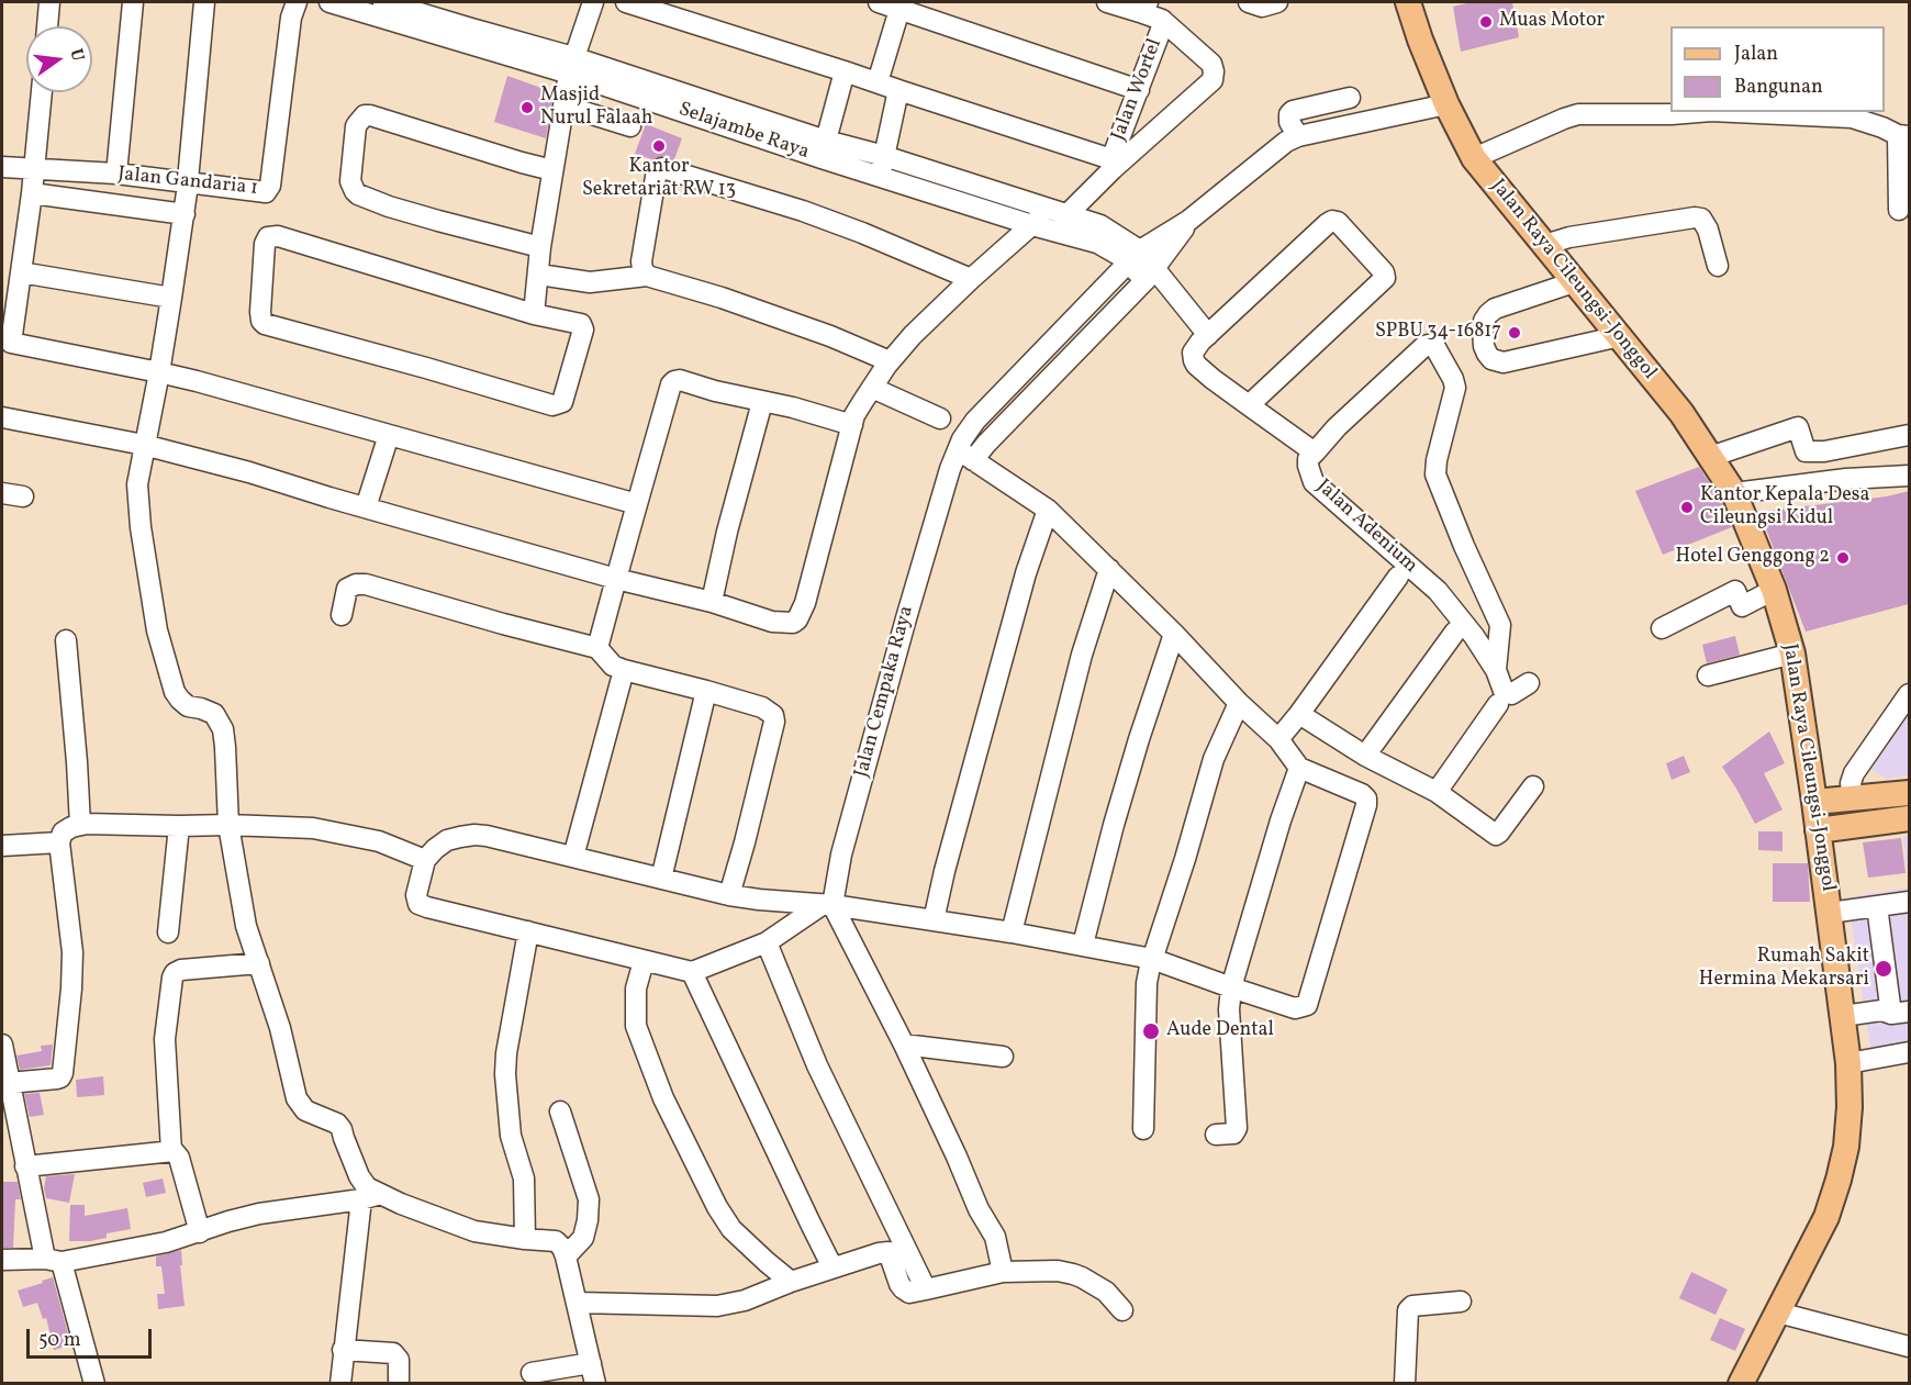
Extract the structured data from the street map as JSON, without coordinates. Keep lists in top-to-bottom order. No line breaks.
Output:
{"streets":{"main road":["Jalan Raya Cileungsi-Jonggol"],"street":["Jalan Wortel","Selajambe Raya","Jalan Gandaria 1","Jalan Adenium","Jalan Cempaka Raya"]},"crossings":[["Jalan Wortel","Selajambe Raya"],["Selajambe Raya","Jalan Adenium"]],"places":["Muas Motor","Masjid Nurul Falaah","Kantor Sekretariat RW 13","SPBU 34-16817","Kantor Kepala Desa Cileungsi Kidul","Hotel Genggong 2","Rumah Sakit Hermina Mekarsari","Aude Dental"],"legend":["Jalan","Bangunan"],"scale_bar":"50 m","north":"right"}
